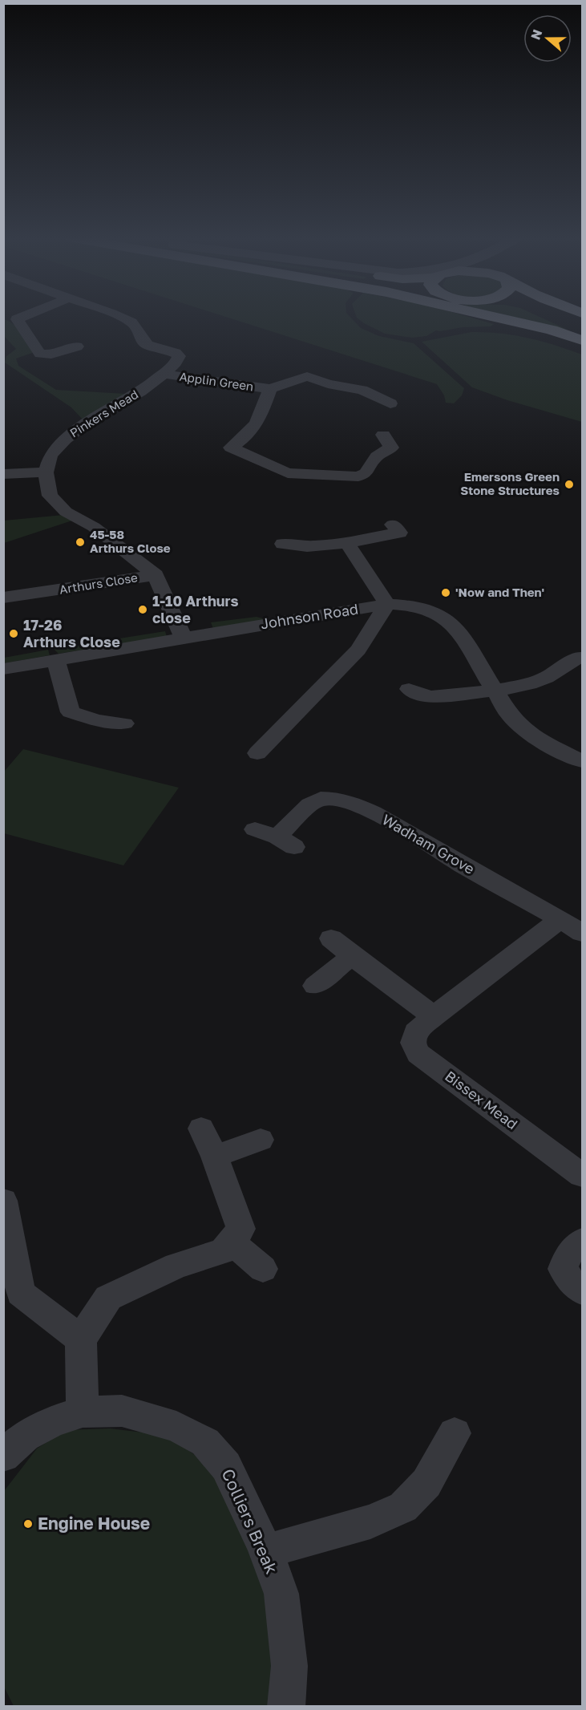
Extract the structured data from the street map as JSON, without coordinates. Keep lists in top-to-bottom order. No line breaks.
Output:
{"streets":{"street":["Applin Green","Pinkers Mead","Arthurs Close","Johnson Road","Wadham Grove","Bissex Mead","Colliers Break"]},"crossings":[["Applin Green","Pinkers Mead"],["Wadham Grove","Bissex Mead"]],"places":["Emersons Green Stone Structures","45-58 Arthurs Close","'Now and Then'","1-10 Arthurs close","17-26 Arthurs Close","Engine House"],"north":"left"}
